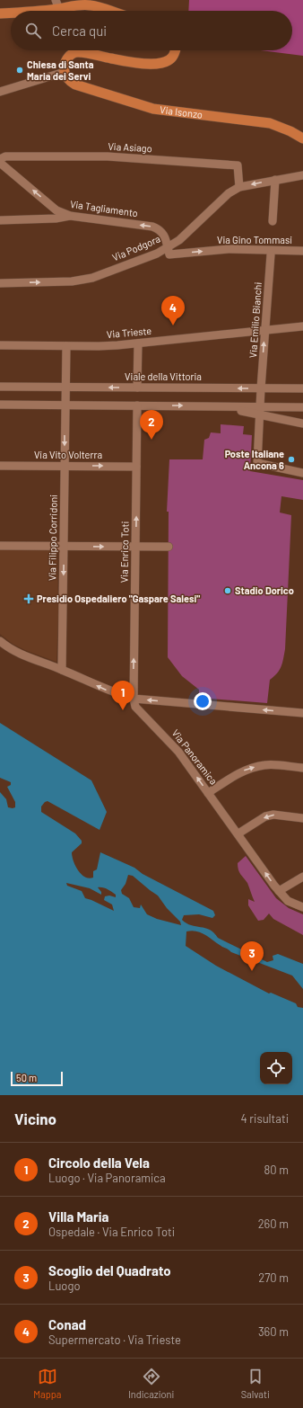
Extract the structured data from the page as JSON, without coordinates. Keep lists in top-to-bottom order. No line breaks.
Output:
{"streets":{"main road":["Via Isonzo"],"street":["Via Asiago","Via Tagliamento","Via Gino Tommasi","Via Podgora","Via Emilio Bianchi","Via Trieste","Viale della Vittoria","Via Vito Volterra","Via Filippo Corridoni","Via Enrico Toti","Via Panoramica"]},"crossings":[["Via Asiago","Via Podgora"],["Via Tagliamento","Via Gino Tommasi"],["Via Tagliamento","Via Podgora"],["Via Gino Tommasi","Via Podgora"],["Via Emilio Bianchi","Via Trieste"],["Via Emilio Bianchi","Viale della Vittoria"],["Via Vito Volterra","Via Filippo Corridoni"],["Via Vito Volterra","Via Enrico Toti"],["Via Enrico Toti","Via Panoramica"]],"one_way":["Via Tagliamento","Via Gino Tommasi","Via Emilio Bianchi","Via Filippo Corridoni","Via Enrico Toti","Via Panoramica"],"places":{"other":["Chiesa di Santa Maria dei Servi","Poste Italiane Ancona 6","Stadio Dorico"],"health":["Presidio Ospedaliero \"Gaspare Salesi\""]},"scale_bar":"50 m","page":{"search":"Cerca qui","pins":["4","2","1","3"],"scale":"50 m","heading":["Vicino","4 risultati"],"list":[{"mark":"1","name":"Circolo della Vela","note":"Luogo · Via Panoramica","value":"80 m"},{"mark":"2","name":"Villa Maria","note":"Ospedale · Via Enrico Toti","value":"260 m"},{"mark":"3","name":"Scoglio del Quadrato","note":"Luogo","value":"270 m"},{"mark":"4","name":"Conad","note":"Supermercato · Via Trieste","value":"360 m"}],"nav":["Mappa","Indicazioni","Salvati"]}}
